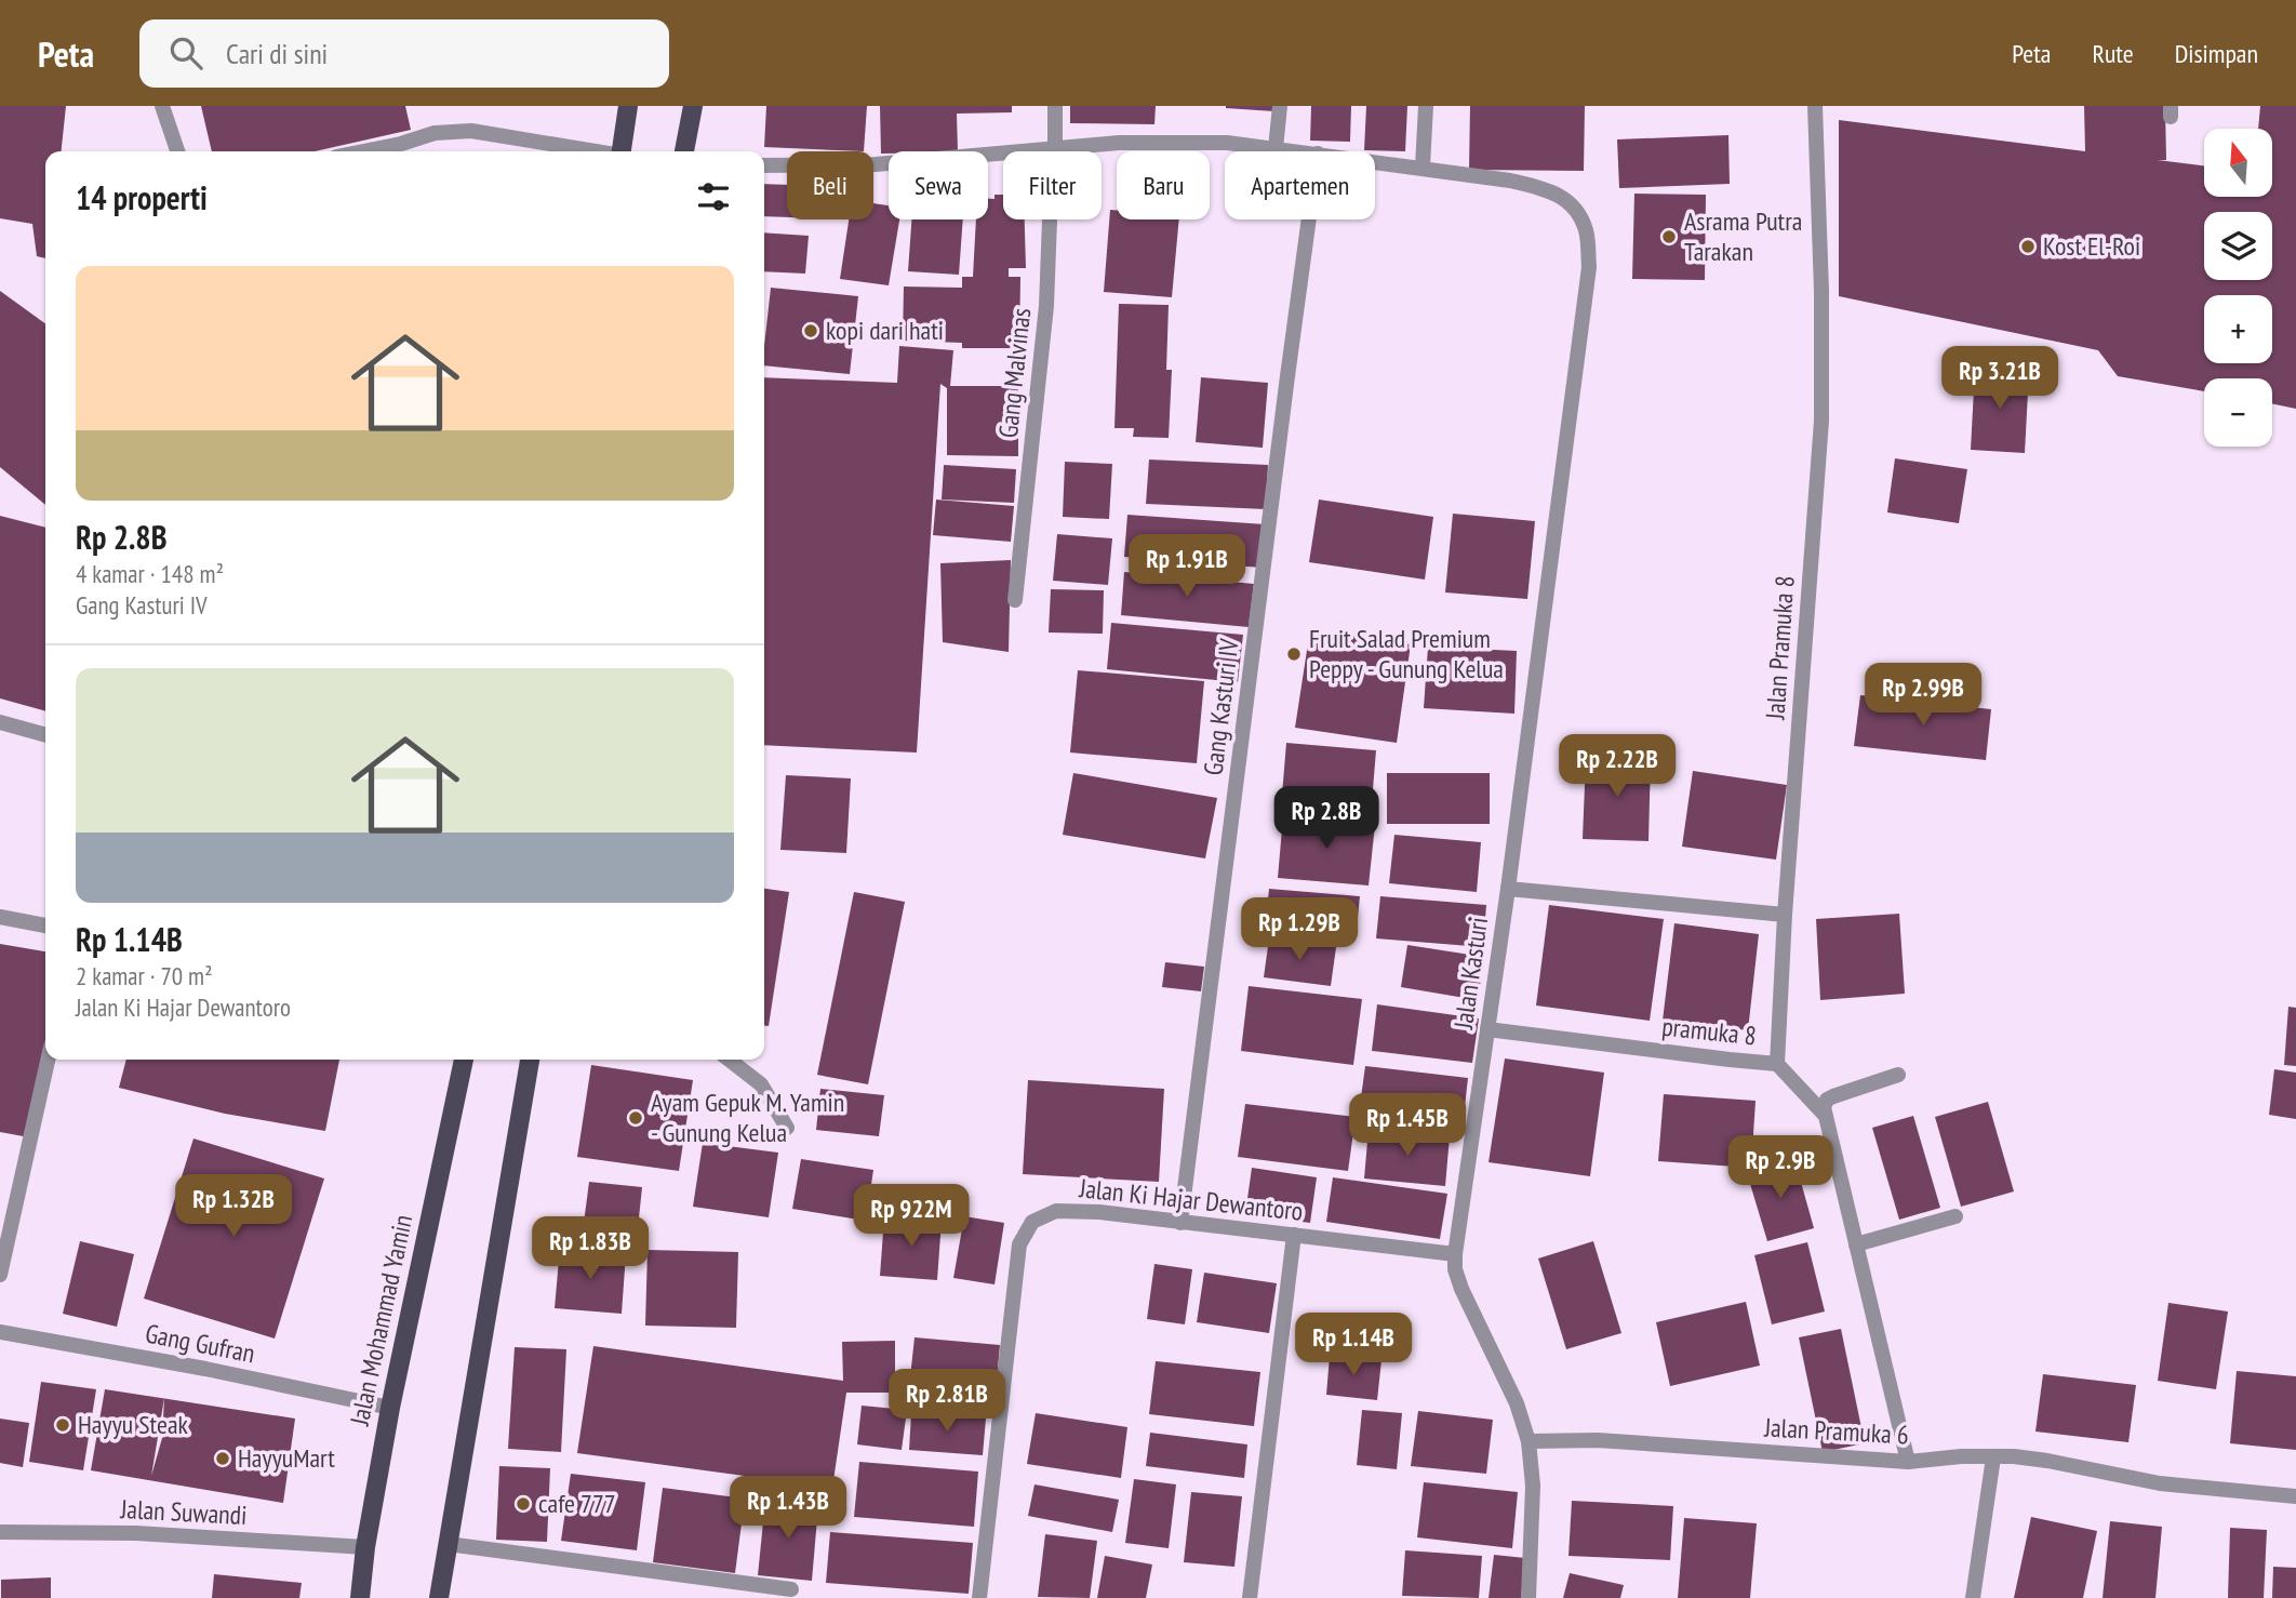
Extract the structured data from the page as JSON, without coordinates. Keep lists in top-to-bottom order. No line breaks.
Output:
{"streets":{"main road":["Jalan Mohammad Yamin"],"street":["Gang Malvinas","Jalan Pramuka 8","Gang Kasturi IV","Jalan Kasturi","pramuka 8","Jalan Ki Hajar Dewantoro","Gang Gufran","Jalan Pramuka 6","Jalan Suwandi"]},"crossings":[["Gang Malvinas","Jalan Kasturi"],["Jalan Pramuka 8","pramuka 8"],["Gang Kasturi IV","Jalan Ki Hajar Dewantoro"],["Jalan Kasturi","pramuka 8"],["Jalan Kasturi","Jalan Ki Hajar Dewantoro"],["Jalan Kasturi","Jalan Pramuka 6"],["Jalan Mohammad Yamin","Gang Gufran"],["Jalan Mohammad Yamin","Jalan Suwandi"]],"places":["Asrama Putra Tarakan","Kost El-Roi","kopi dari hati","Fruit Salad Premium Peppy - Gunung Kelua","Ayam Gepuk M. Yamin - Gunung Kelua","Hayyu Steak","HayyuMart","cafe 777"],"north":"top","page":{"header":"Peta","search":"Cari di sini","nav":["Peta","Rute","Disimpan"],"map_buttons":["+","−"],"chip":["Beli","Sewa","Filter","Baru","Apartemen"],"heading":"14 properti","list":[{"name":"Rp 2.8B","note":"4 kamar · 148 m² · Gang Kasturi IV"},{"name":"Rp 1.14B","note":"2 kamar · 70 m² · Jalan Ki Hajar Dewantoro"}],"price":["Rp 3.21B","Rp 1.91B","Rp 2.99B","Rp 2.22B","Rp 2.8B","Rp 1.29B","Rp 1.45B","Rp 2.9B","Rp 1.32B","Rp 922M","Rp 1.83B","Rp 1.14B","Rp 2.81B","Rp 1.43B"]}}
